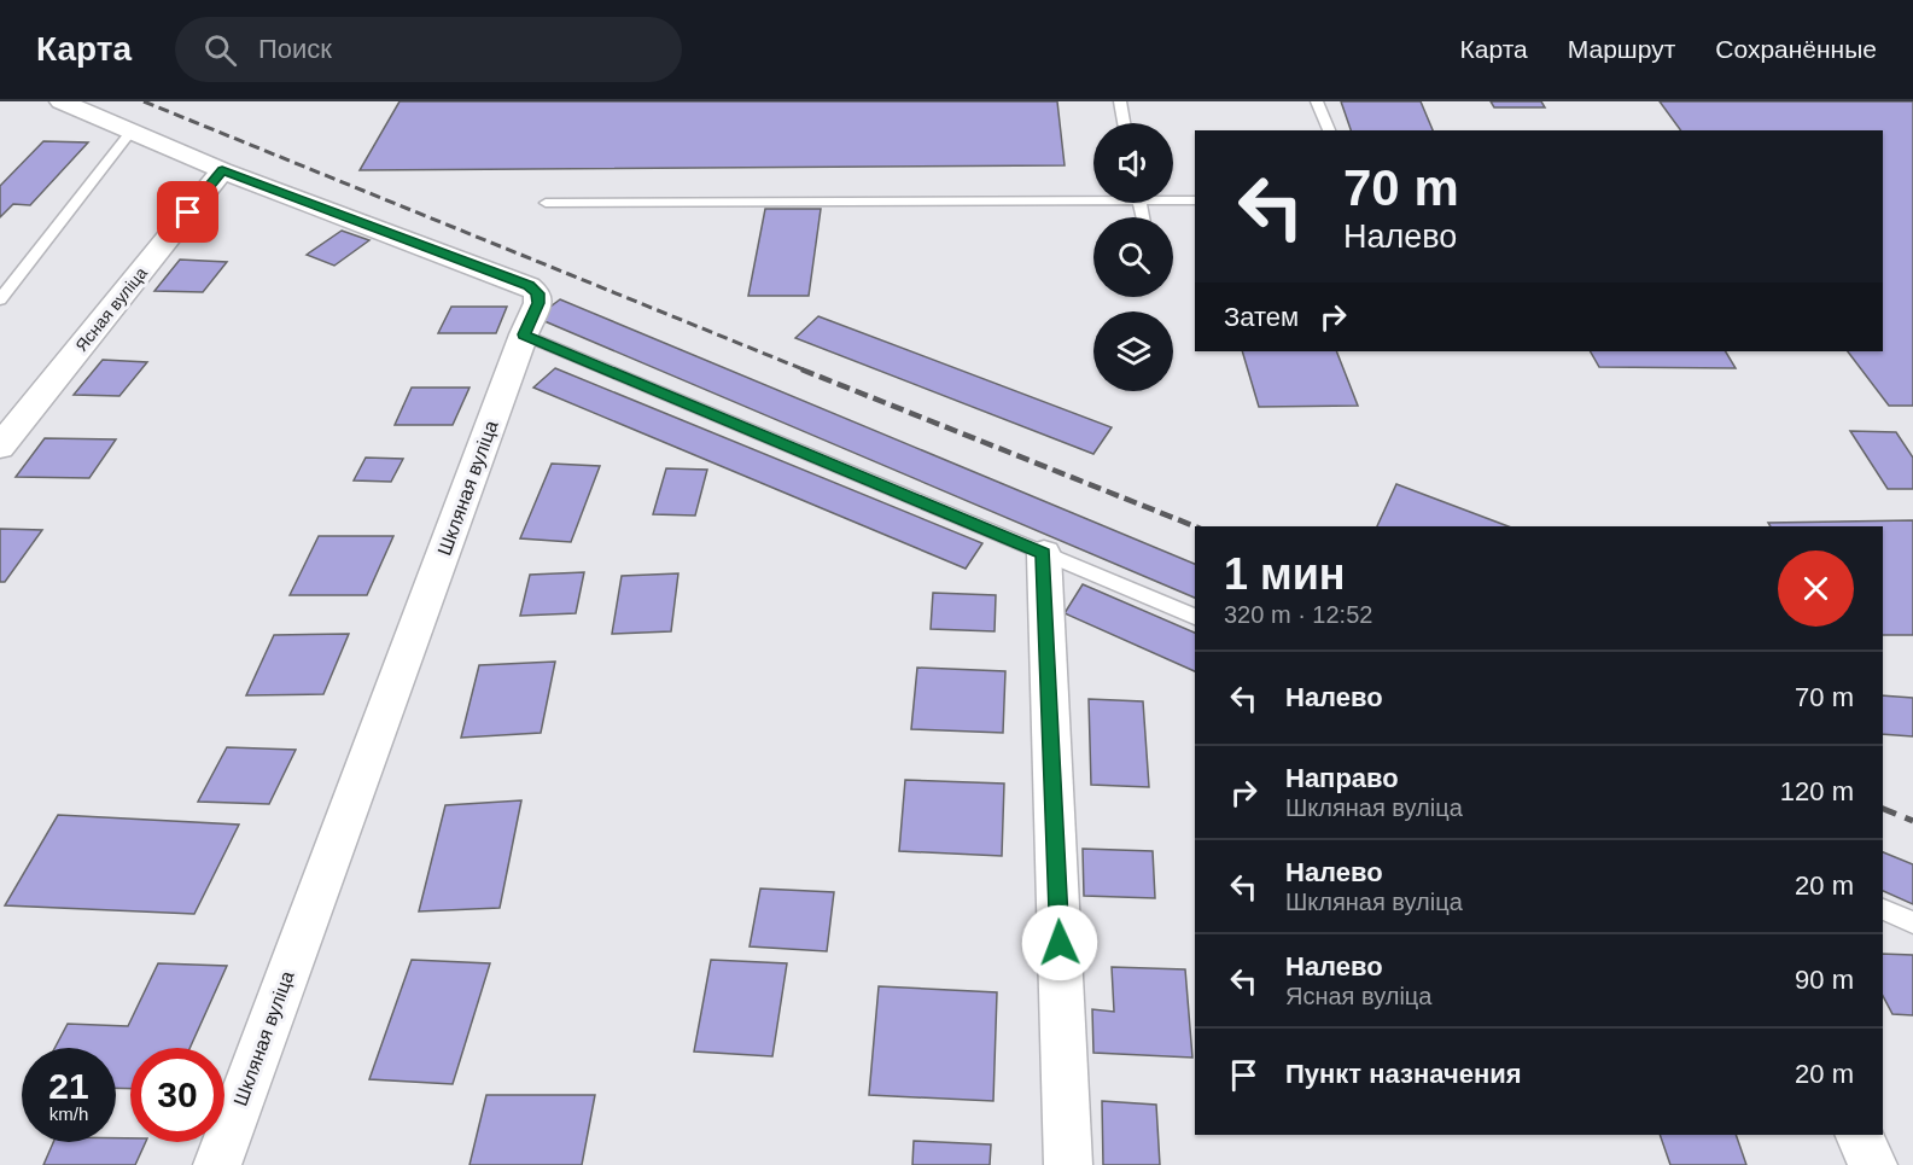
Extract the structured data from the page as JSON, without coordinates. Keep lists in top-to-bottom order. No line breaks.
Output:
{"streets":{"street":["Ясная вуліца","Шкляная вуліца"]},"crossings":[["Ясная вуліца","Шкляная вуліца"]],"page":{"header":"Карта","search":"Поиск","nav":["Карта","Маршрут","Сохранённые"],"turn":["70 m","Налево"],"then":"Затем","heading":["1 мин","320 m · 12:52"],"list":[{"name":"Налево","value":"70 m"},{"name":"Направо","note":"Шкляная вуліца","value":"120 m"},{"name":"Налево","note":"Шкляная вуліца","value":"20 m"},{"name":"Налево","note":"Ясная вуліца","value":"90 m"},{"name":"Пункт назначения","value":"20 m"}],"speed":"21 km/h","limit":"30"}}
